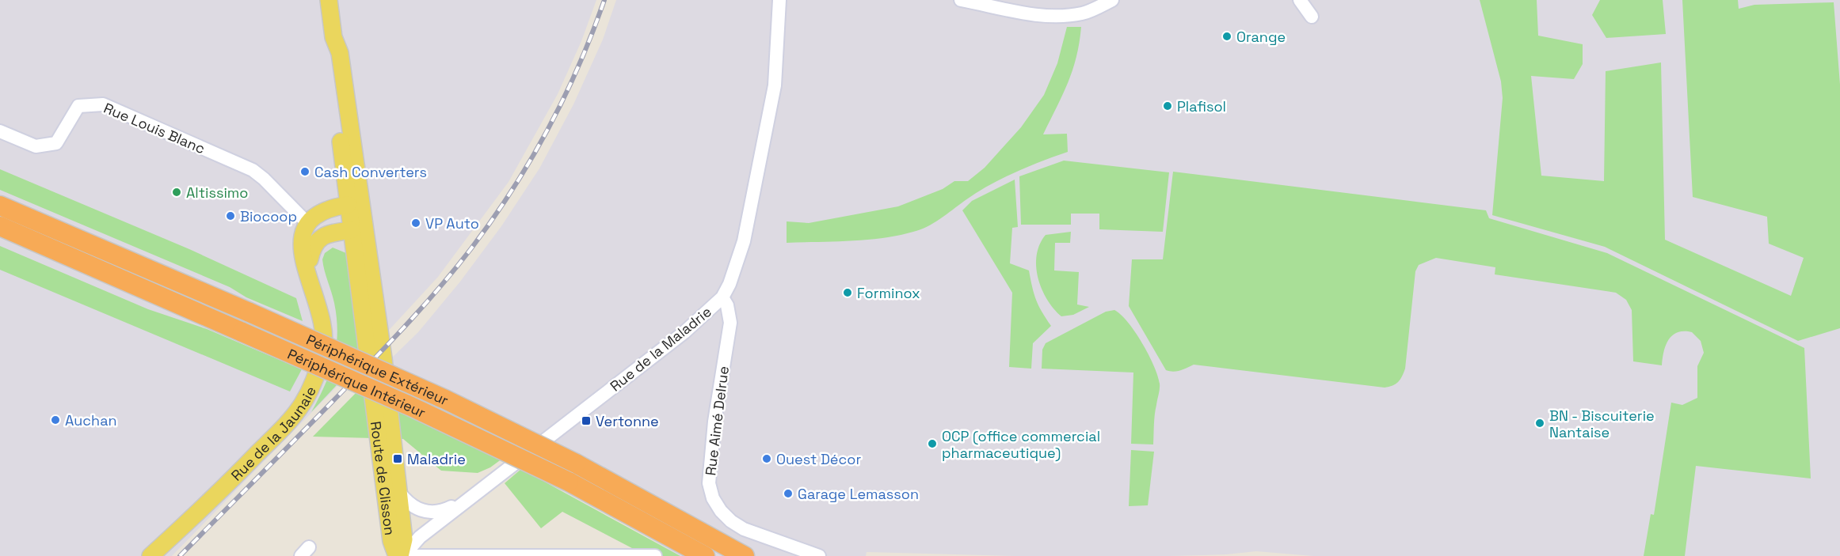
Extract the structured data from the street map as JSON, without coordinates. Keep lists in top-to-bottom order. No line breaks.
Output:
{"streets":{"highway":["Périphérique Extérieur","Périphérique Intérieur"],"main road":["Rue de la Jaunaie","Route de Clisson"],"street":["Rue Louis Blanc","Rue de la Maladrie","Rue Aimé Delrue"]},"crossings":[["Rue Louis Blanc","Rue de la Jaunaie"],["Rue de la Maladrie","Rue Aimé Delrue"],["Rue de la Maladrie","Route de Clisson"],["Rue de la Jaunaie","Route de Clisson"]],"places":{"other":["Orange","Plafisol","Cash Converters","Altissimo","Biocoop","VP Auto","Forminox","Auchan","BN - Biscuiterie Nantaise","OCP (office commercial pharmaceutique)","Ouest Décor","Garage Lemasson"],"transit":["Vertonne","Maladrie"]}}
